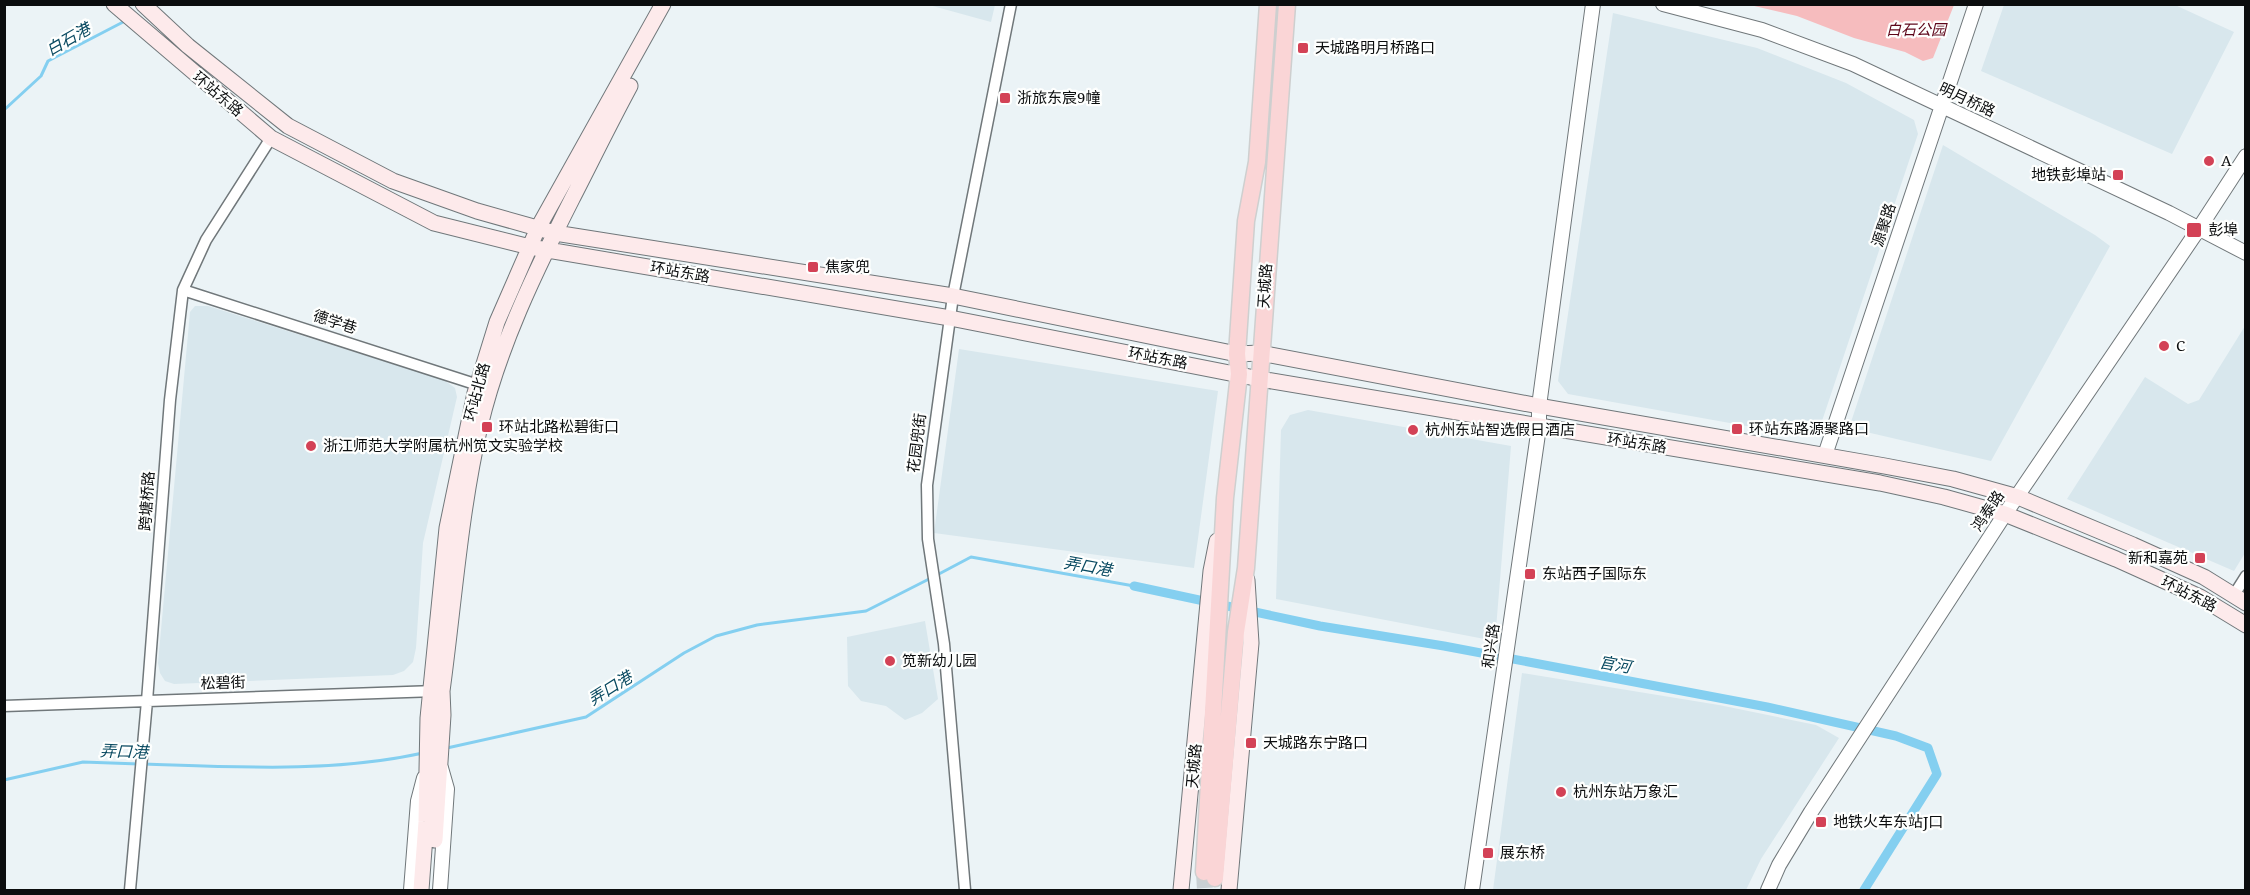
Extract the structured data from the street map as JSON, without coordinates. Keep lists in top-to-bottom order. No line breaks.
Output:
{"streets":{"main road":["环站东路","天城路","环站北路"],"street":["明月桥路","源聚路","德学巷","花园兜街","跨塘桥路","鸿泰路","和兴路","松碧街"]},"crossings":[["环站东路","源聚路"],["环站东路","天城路"],["环站东路","环站北路"],["环站东路","花园兜街"],["环站东路","跨塘桥路"],["环站东路","鸿泰路"],["环站东路","和兴路"],["明月桥路","源聚路"],["明月桥路","鸿泰路"],["德学巷","环站北路"],["德学巷","跨塘桥路"],["环站北路","松碧街"],["跨塘桥路","松碧街"]],"water":["白石港","弄口港","官河"],"parks":["白石公园"],"places":{"transit":["天城路明月桥路口","浙旅东宸9幢","地铁彭埠站","彭埠","焦家兜","环站北路松碧街口","环站东路源聚路口","新和嘉苑","东站西子国际东","天城路东宁路口","地铁火车东站J口","展东桥"],"other":["A","C","杭州东站智选假日酒店","浙江师范大学附属杭州笕文实验学校","笕新幼儿园","杭州东站万象汇"]}}
